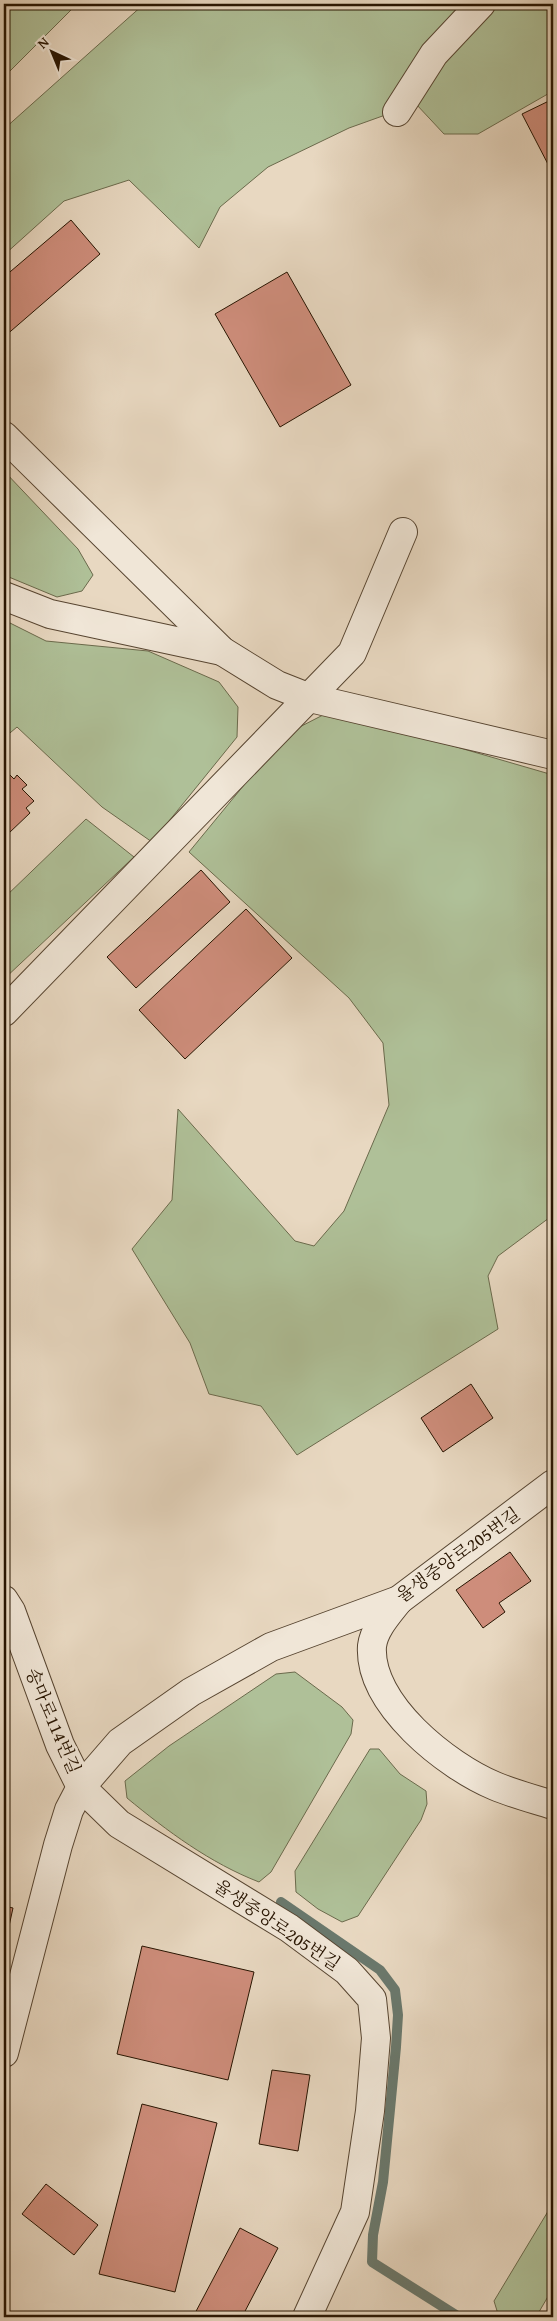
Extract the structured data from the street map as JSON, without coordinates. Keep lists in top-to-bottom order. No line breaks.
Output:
{"streets":{"street":["율생중앙로205번길","송마로114번길"]},"crossings":[["율생중앙로205번길","송마로114번길"]],"north":"top left"}
